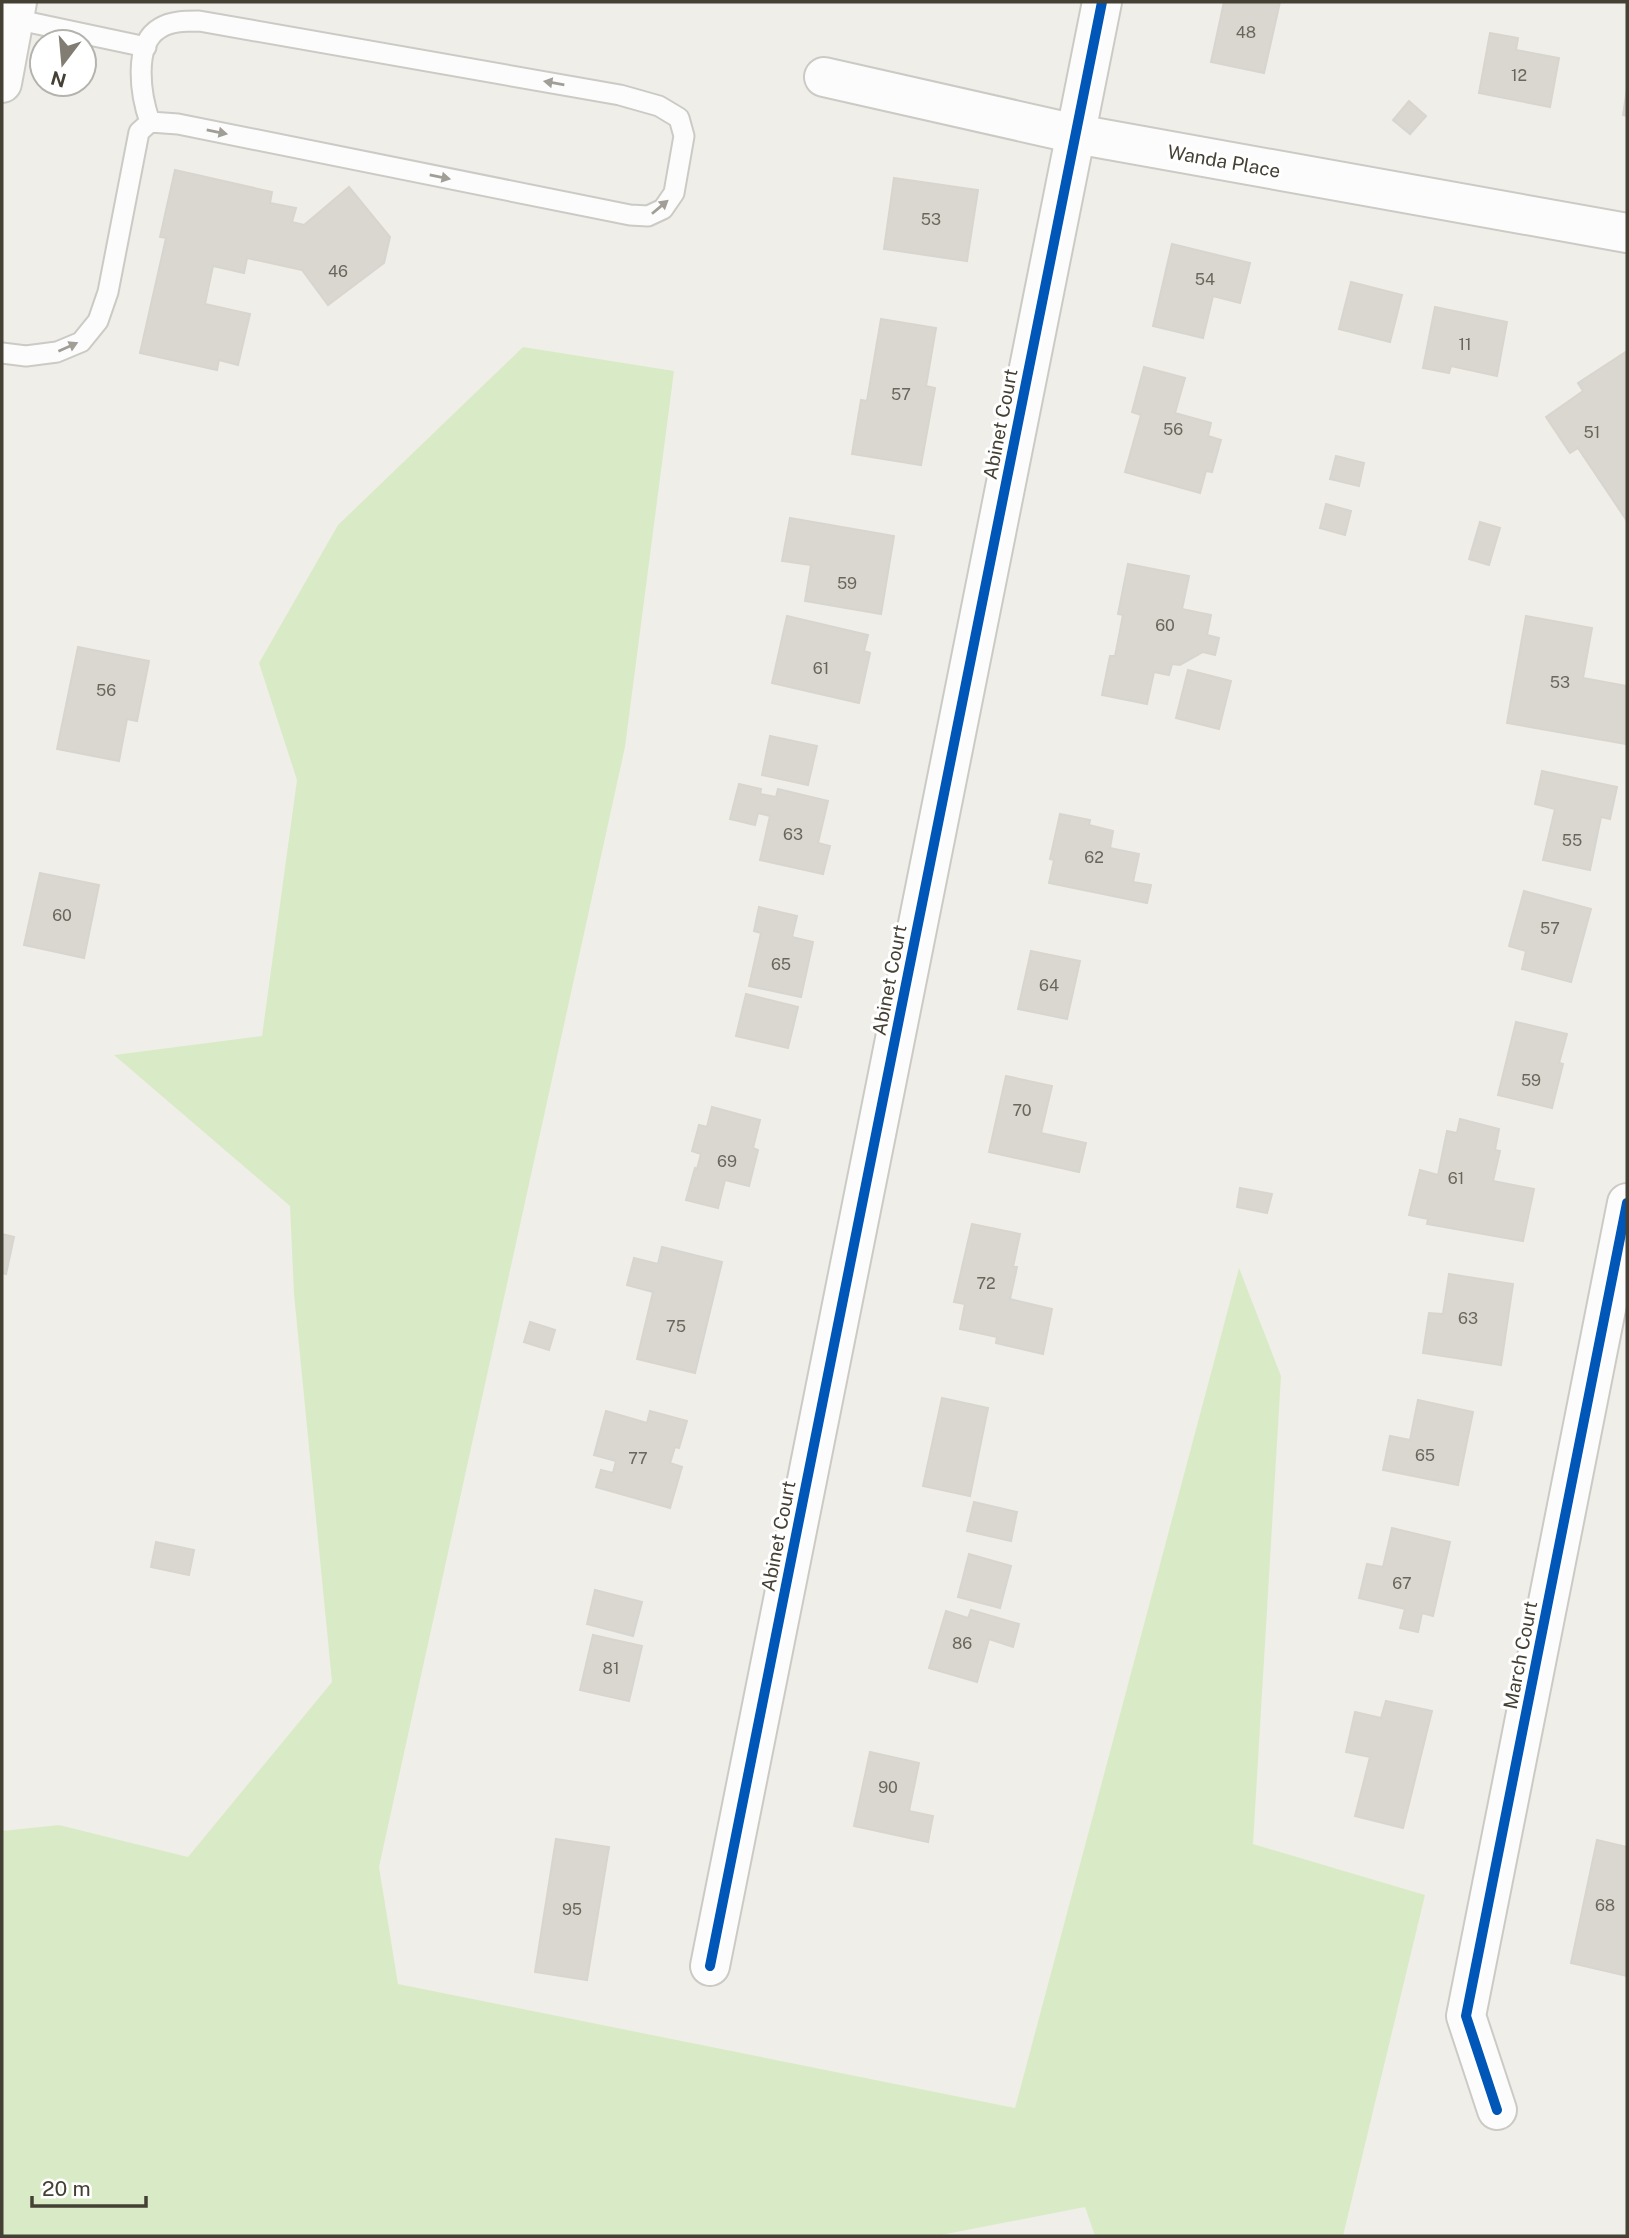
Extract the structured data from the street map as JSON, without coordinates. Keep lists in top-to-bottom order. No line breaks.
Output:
{"streets":{"street":["Wanda Place","Abinet Court","March Court"]},"crossings":[["Wanda Place","Abinet Court"]],"house_numbers":["48","12","53","46","54","11","57","56","51","59","60","61","53","56","63","55","62","60","57","65","64","59","70","69","61","72","63","75","65","77","67","86","81","90","68","95"],"scale_bar":"20 m","north":"bottom"}
